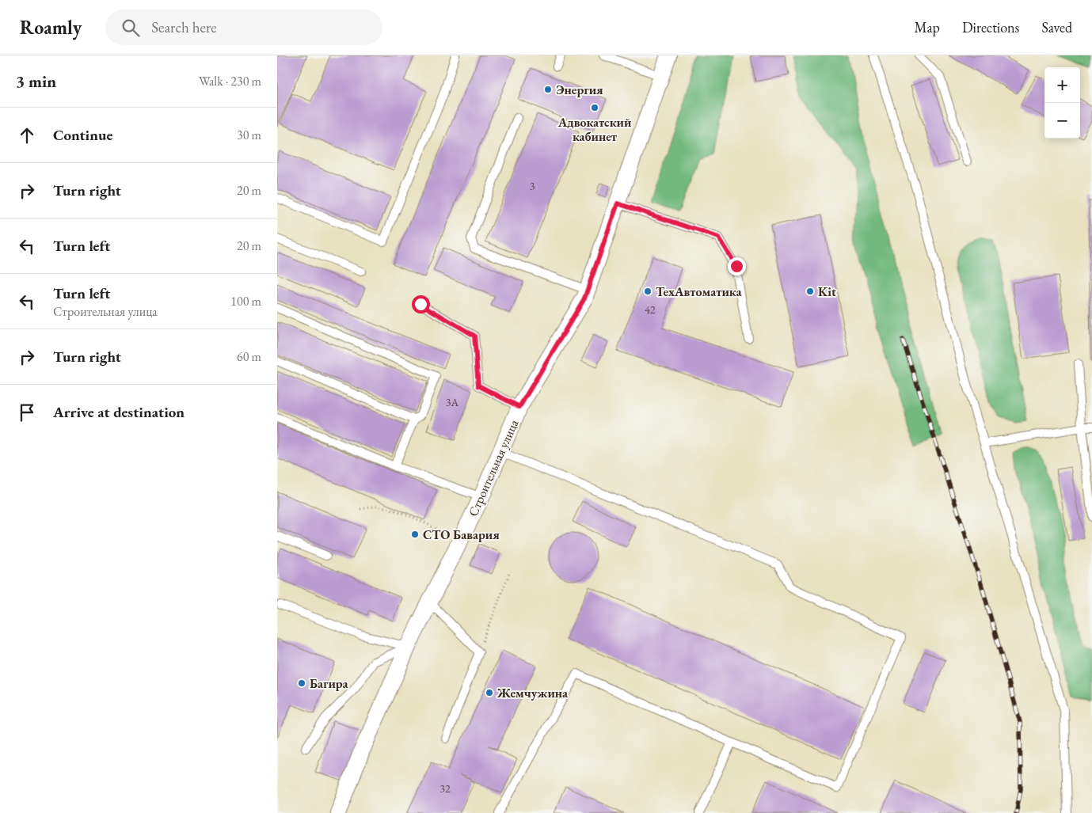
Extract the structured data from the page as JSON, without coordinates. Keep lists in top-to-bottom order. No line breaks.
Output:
{"streets":{"street":["Строительная улица"]},"places":["Энергия","Адвокатский кабинет","ТехАвтоматика","Kit","СТО Бавария","Багира","Жемчужина"],"house_numbers":["3","42","3А","32"],"page":{"header":"Roamly","search":"Search here","nav":["Map","Directions","Saved"],"heading":["3 min","Walk · 230 m"],"map_buttons":["+","−"],"list":[["Continue","30 m"],["Turn right","20 m"],["Turn left","20 m"],["Turn left","Строительная улица","100 m"],["Turn right","60 m"],"Arrive at destination"]}}
